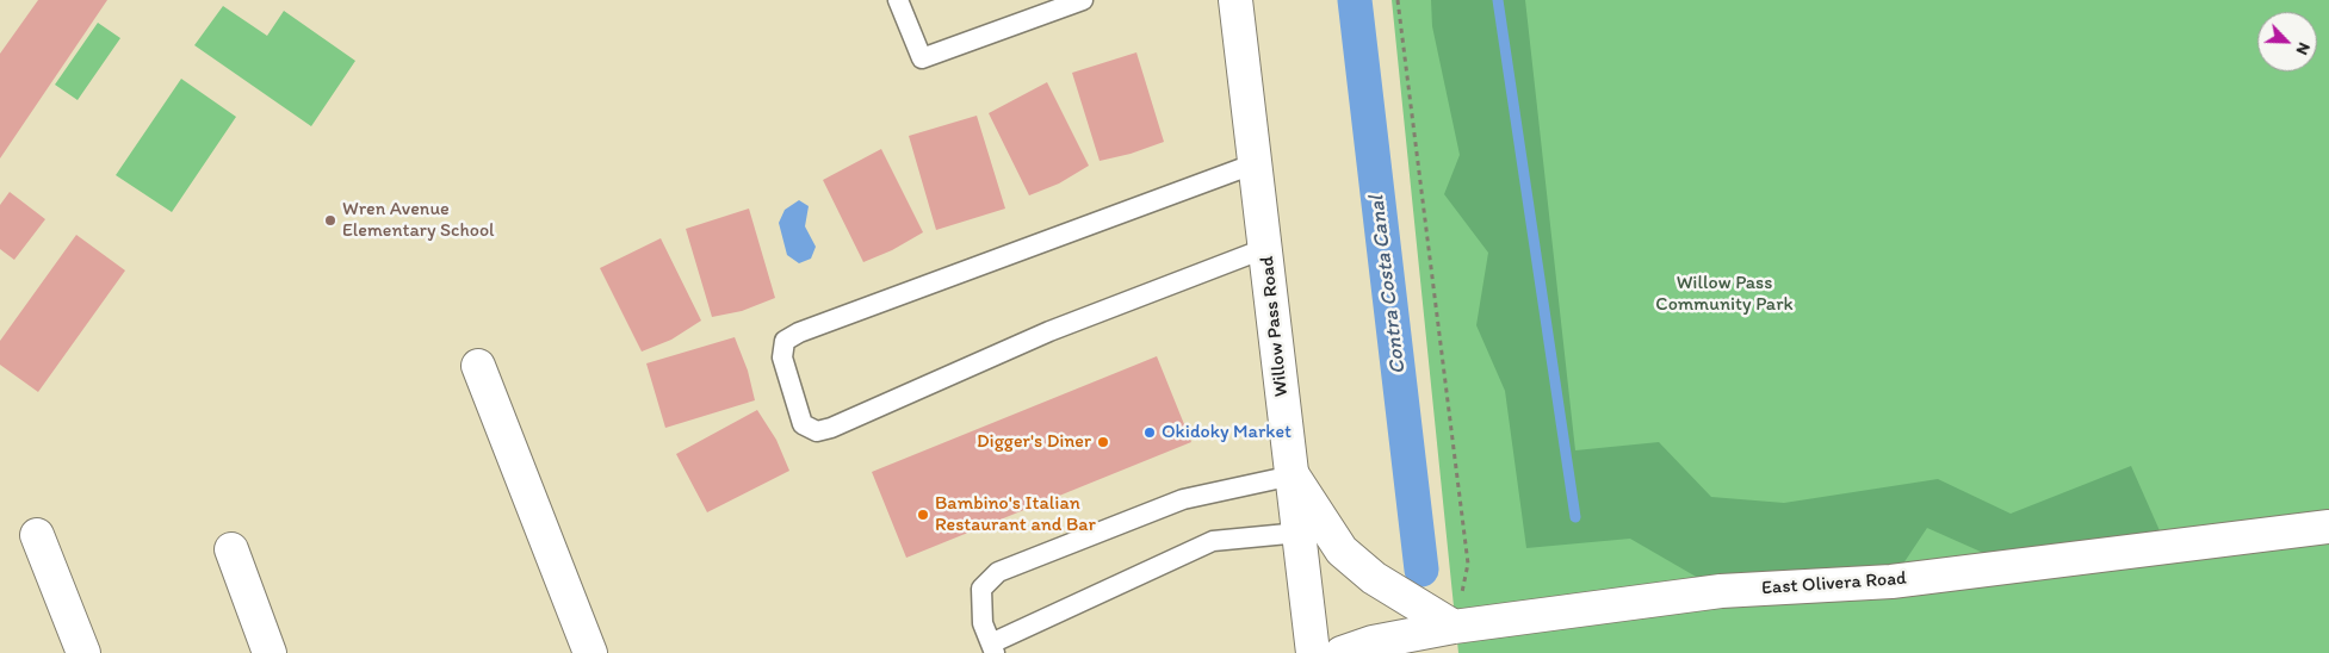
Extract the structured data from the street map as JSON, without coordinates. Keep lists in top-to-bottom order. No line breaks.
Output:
{"streets":{"street":["Willow Pass Road","East Olivera Road"]},"water":["Contra Costa Canal"],"parks":["Willow Pass Community Park"],"places":["Wren Avenue Elementary School","Okidoky Market","Digger's Diner","Bambino's Italian Restaurant and Bar"],"north":"bottom right"}
